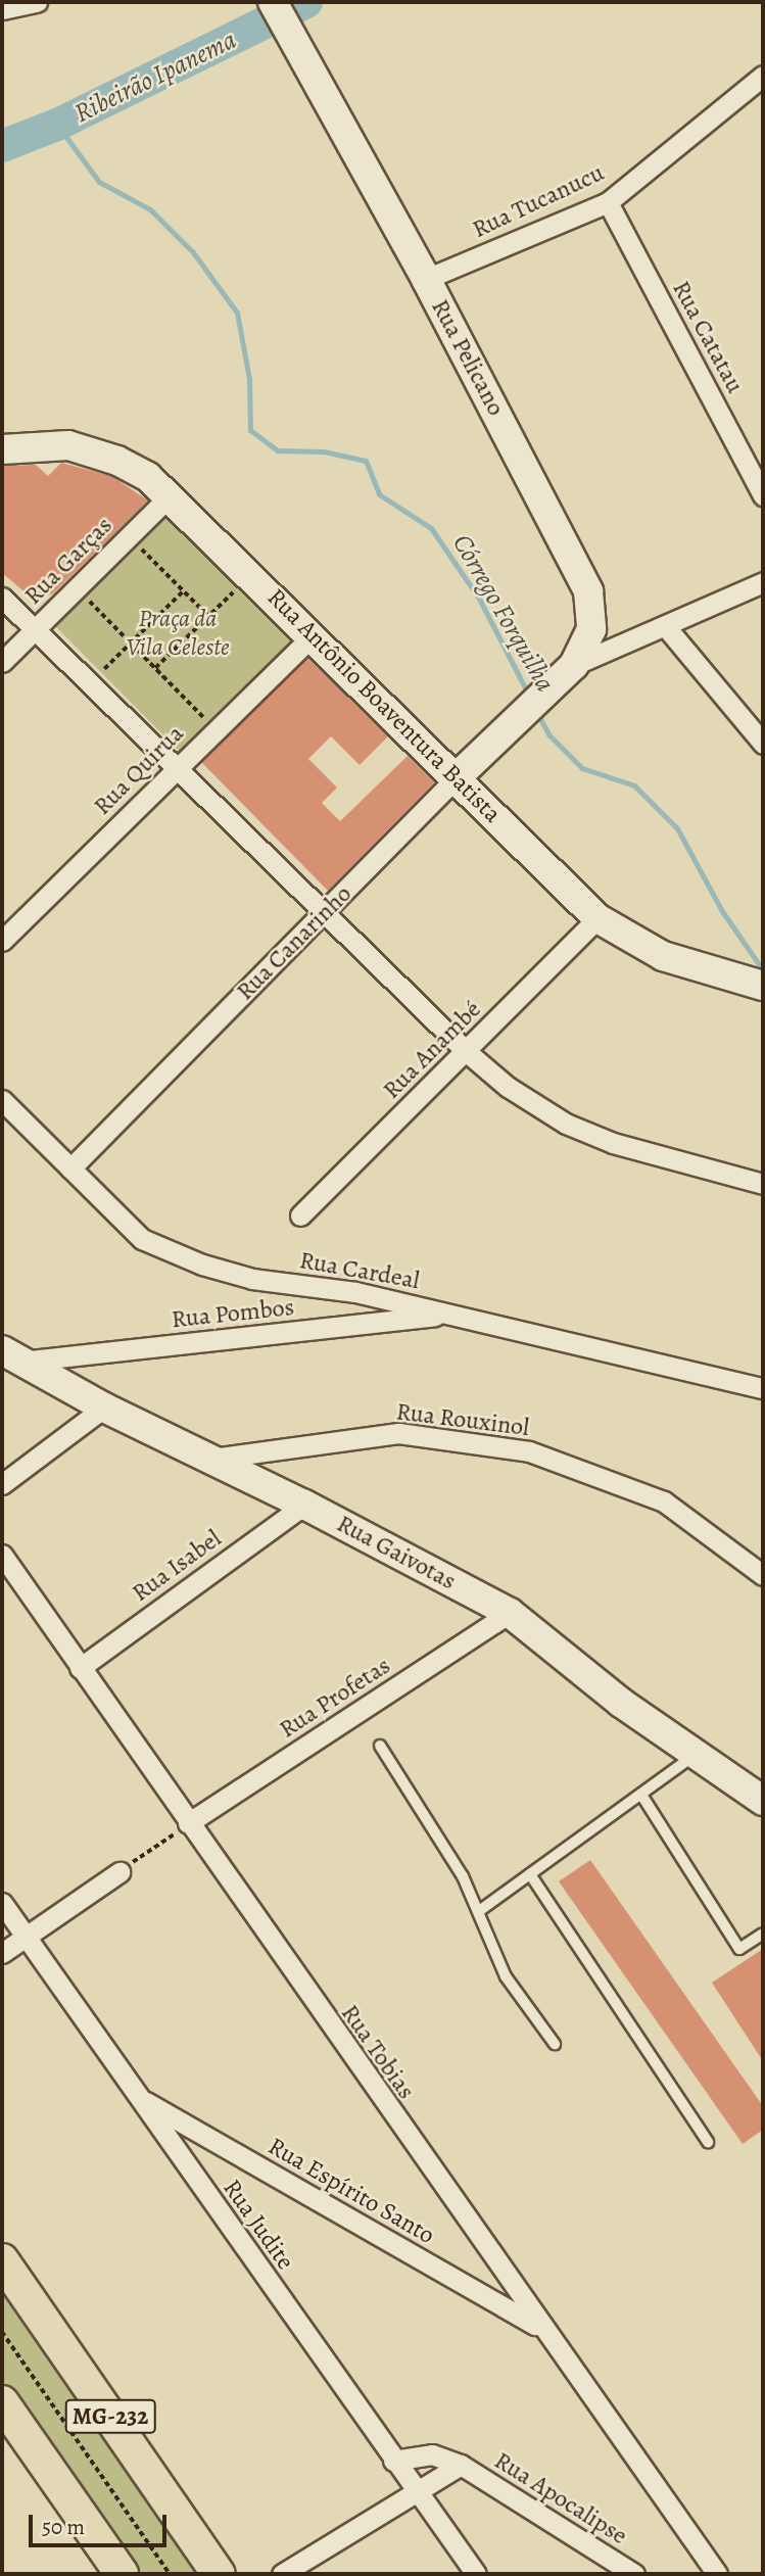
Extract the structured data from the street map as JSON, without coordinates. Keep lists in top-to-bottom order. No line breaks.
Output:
{"streets":{"main road":["MG-232"],"street":["Rua Tucanucu","Rua Catatau","Rua Pelicano","Rua Garças","Rua Antônio Boaventura Batista","Rua Quirua","Rua Canarinho","Rua Anambé","Rua Cardeal","Rua Pombos","Rua Rouxinol","Rua Gaivotas","Rua Isabel","Rua Profetas","Rua Tobias","Rua Espírito Santo","Rua Judite","Rua Apocalipse"]},"crossings":[["Rua Tucanucu","Rua Catatau"],["Rua Tucanucu","Rua Pelicano"],["Rua Pelicano","Rua Canarinho"],["Rua Garças","Rua Antônio Boaventura Batista"],["Rua Antônio Boaventura Batista","Rua Quirua"],["Rua Antônio Boaventura Batista","Rua Canarinho"],["Rua Antônio Boaventura Batista","Rua Anambé"],["Rua Canarinho","Rua Cardeal"],["Rua Cardeal","Rua Pombos"],["Rua Pombos","Rua Gaivotas"],["Rua Rouxinol","Rua Gaivotas"],["Rua Gaivotas","Rua Isabel"],["Rua Gaivotas","Rua Profetas"],["Rua Isabel","Rua Tobias"],["Rua Profetas","Rua Tobias"],["Rua Tobias","Rua Espírito Santo"],["Rua Espírito Santo","Rua Judite"],["Rua Judite","Rua Apocalipse"]],"water":["Ribeirão Ipanema","Córrego Forquilha"],"parks":["Praça da Vila Celeste"],"scale_bar":"50 m"}
